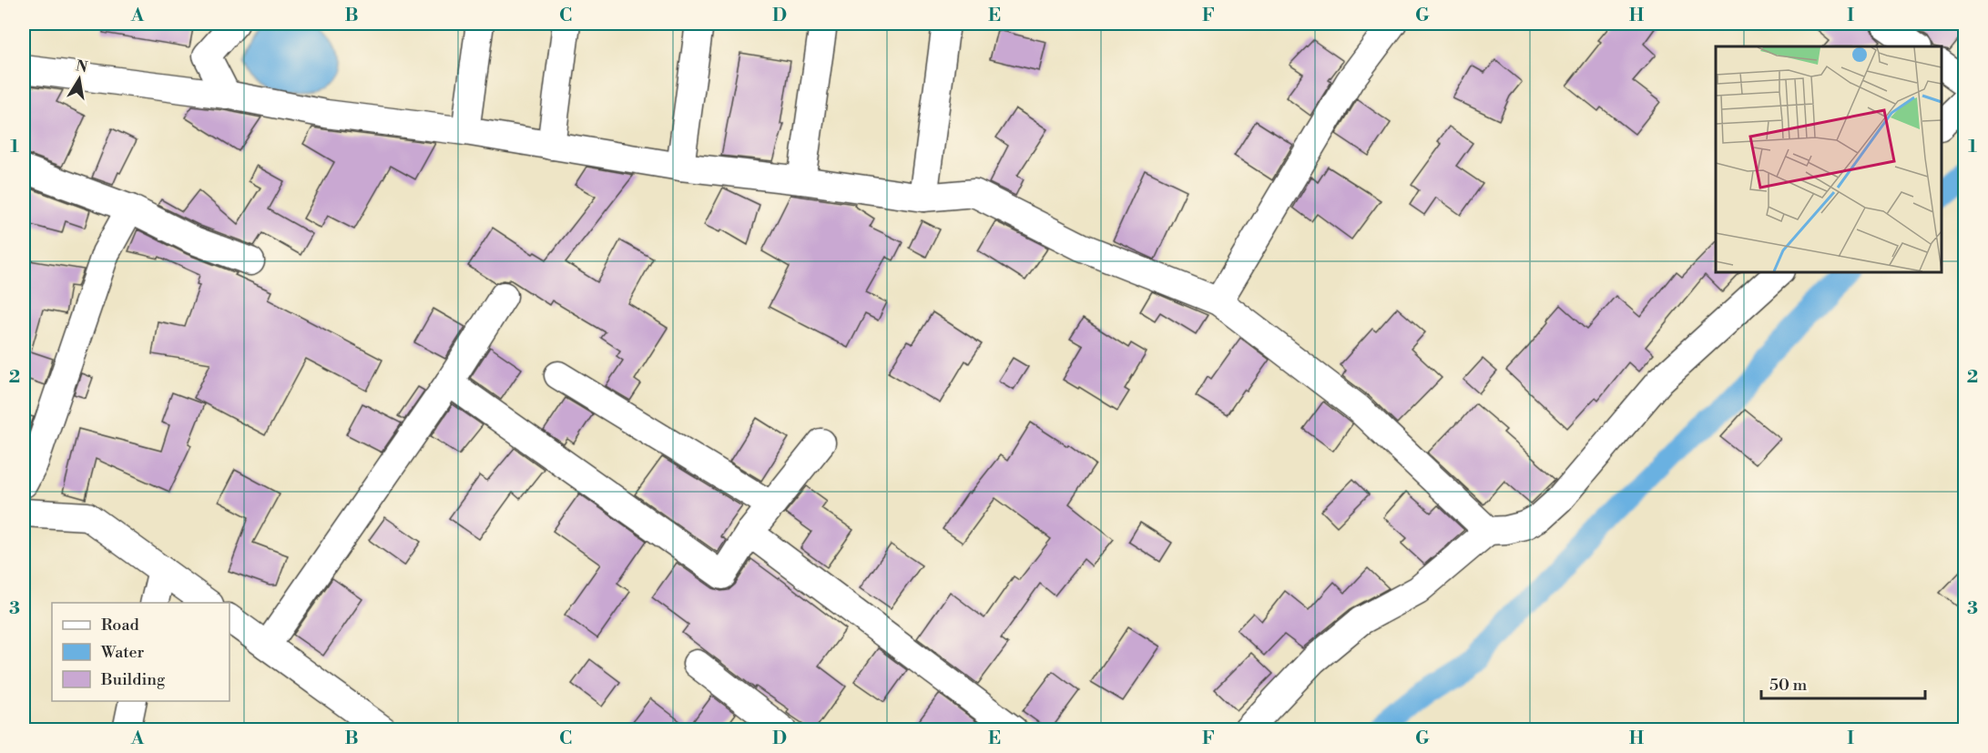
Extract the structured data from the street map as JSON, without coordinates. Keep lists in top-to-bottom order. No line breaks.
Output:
{"legend":["Road","Water","Building"],"scale_bar":"50 m","north":"top","grid":{"columns":["A","B","C","D","E","F","G","H","I"],"rows":["1","2","3"]}}
